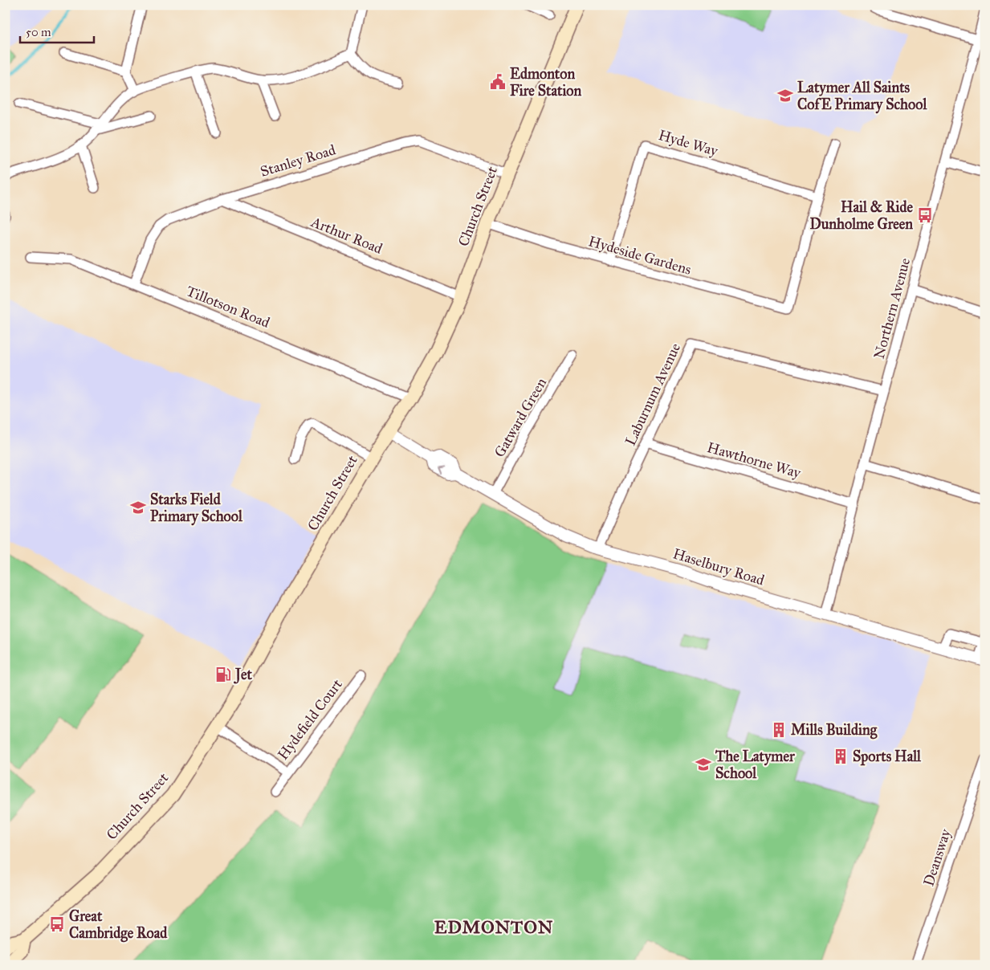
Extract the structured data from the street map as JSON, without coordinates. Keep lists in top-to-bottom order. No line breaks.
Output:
{"streets":{"main road":["Church Street"],"street":["Hyde Way","Stanley Road","Arthur Road","Hydeside Gardens","Tillotson Road","Northern Avenue","Laburnum Avenue","Gatward Green","Hawthorne Way","Haselbury Road","Hydefield Court","Deansway"]},"crossings":[["Hyde Way","Hydeside Gardens"],["Stanley Road","Church Street"],["Stanley Road","Arthur Road"],["Stanley Road","Tillotson Road"],["Church Street","Arthur Road"],["Church Street","Hydeside Gardens"],["Church Street","Tillotson Road"],["Church Street","Haselbury Road"],["Church Street","Hydefield Court"],["Northern Avenue","Laburnum Avenue"],["Northern Avenue","Hawthorne Way"],["Northern Avenue","Haselbury Road"],["Laburnum Avenue","Hawthorne Way"],["Laburnum Avenue","Haselbury Road"],["Gatward Green","Haselbury Road"]],"districts":["EDMONTON"],"places":{"public building":["Edmonton Fire Station"],"school or university":["Latymer All Saints CofE Primary School","Starks Field Primary School","The Latymer School"],"bus stop":["Hail & Ride Dunholme Green","Great Cambridge Road"],"fuel station":["Jet"],"building":["Mills Building","Sports Hall"]},"scale_bar":"50 m"}
